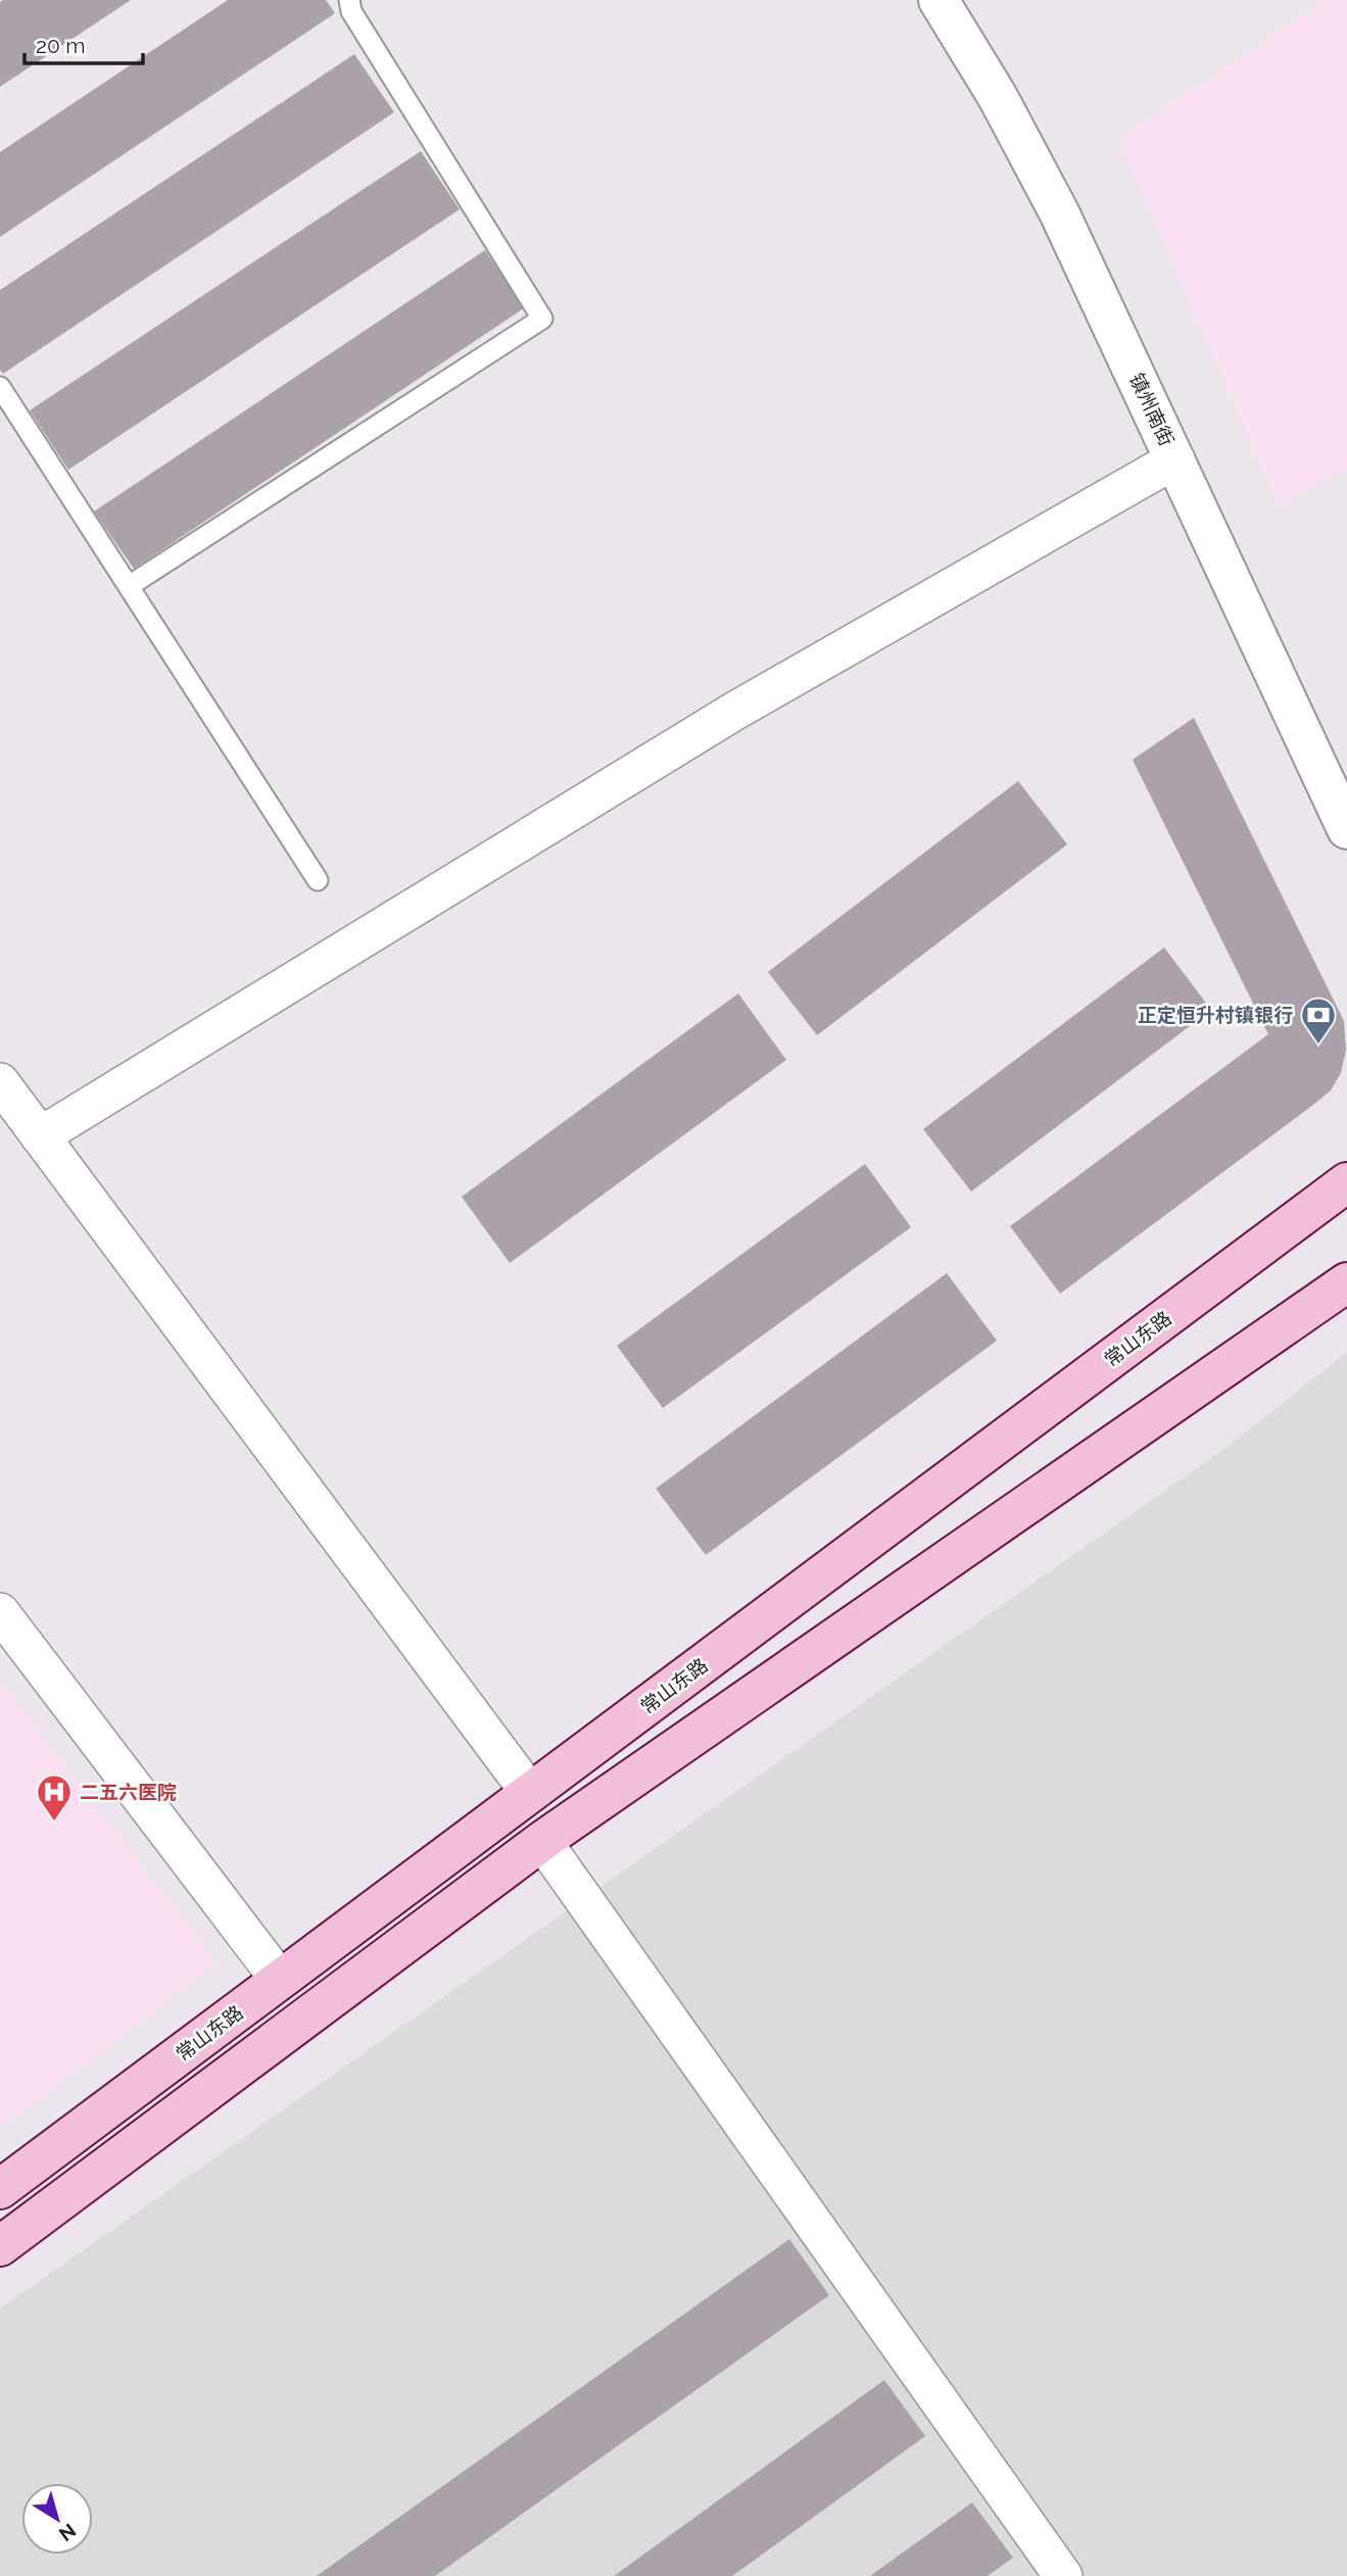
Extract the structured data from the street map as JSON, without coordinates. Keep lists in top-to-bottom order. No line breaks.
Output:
{"streets":{"main road":["常山东路"],"street":["镇州南街"]},"places":{"bank":["正定恒升村镇银行"],"hospital":["二五六医院"]},"scale_bar":"20 m","north":"bottom right"}
